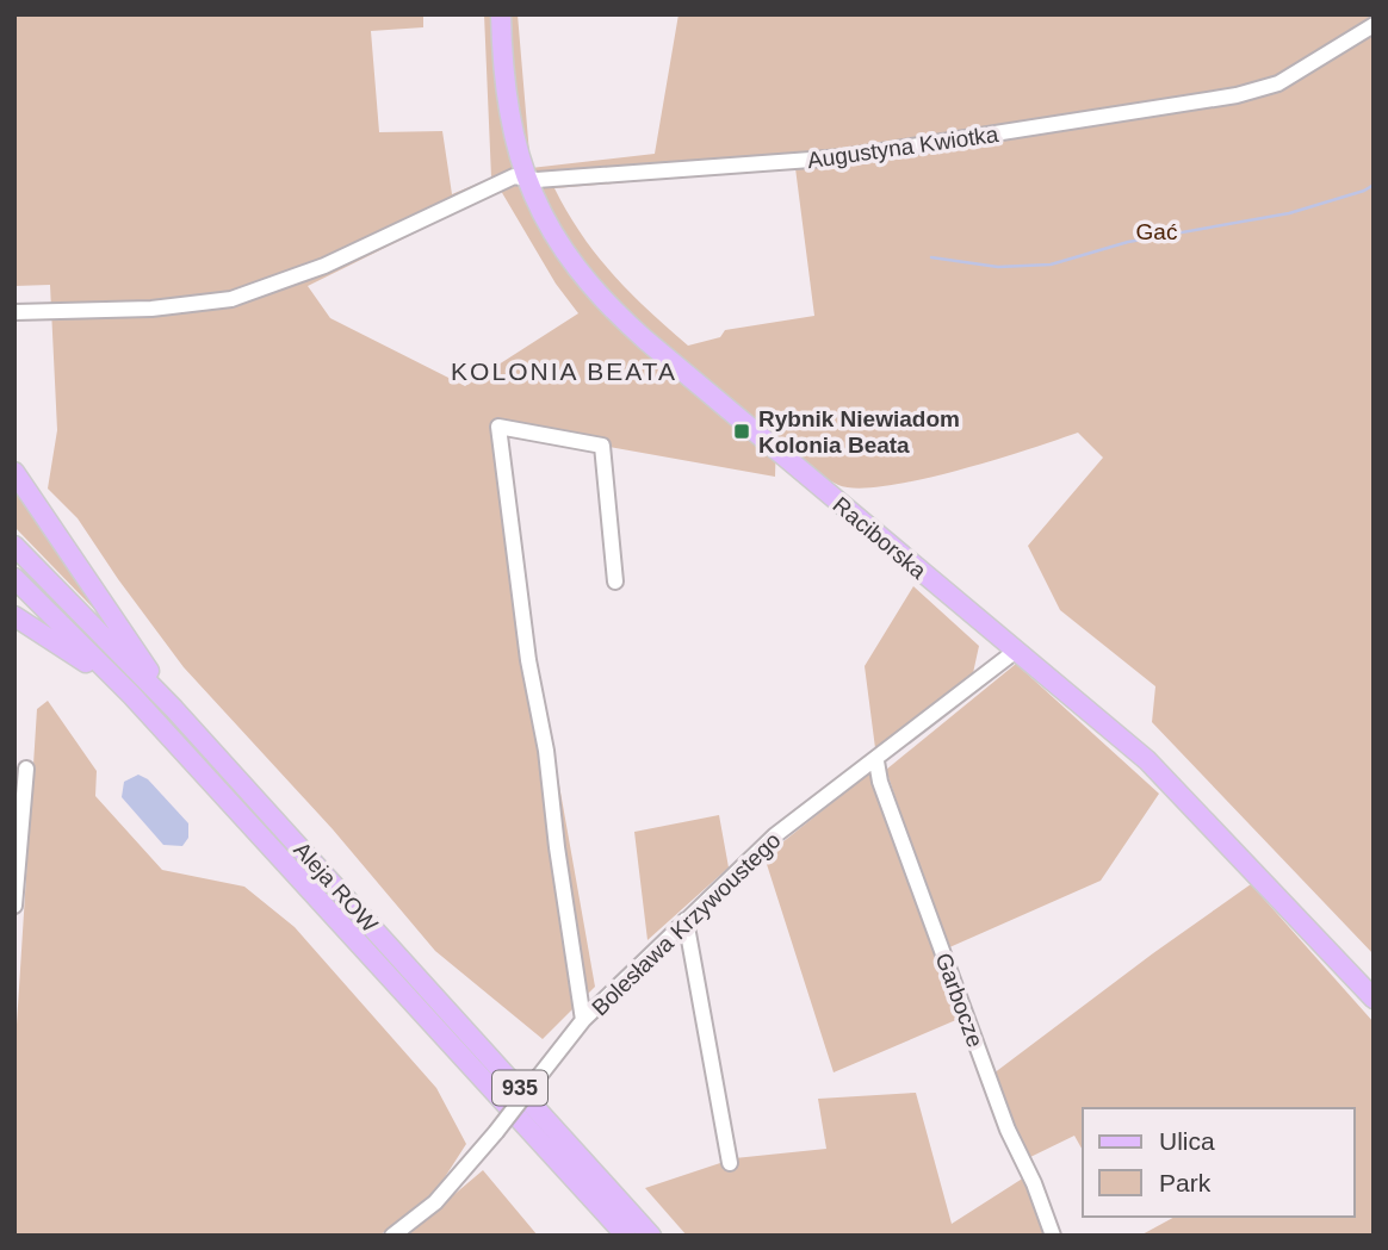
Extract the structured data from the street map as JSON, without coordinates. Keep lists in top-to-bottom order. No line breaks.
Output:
{"streets":{"main road":["Raciborska","Aleja ROW","935"],"street":["Augustyna Kwiotka","Bolesława Krzywoustego","Garbocze"]},"crossings":[["Augustyna Kwiotka","Raciborska"],["Raciborska","Bolesława Krzywoustego"],["Bolesława Krzywoustego","Garbocze"]],"districts":["KOLONIA BEATA"],"parks":["Gać"],"places":{"transit":["Rybnik Niewiadom Kolonia Beata"]},"legend":["Ulica","Park"]}
